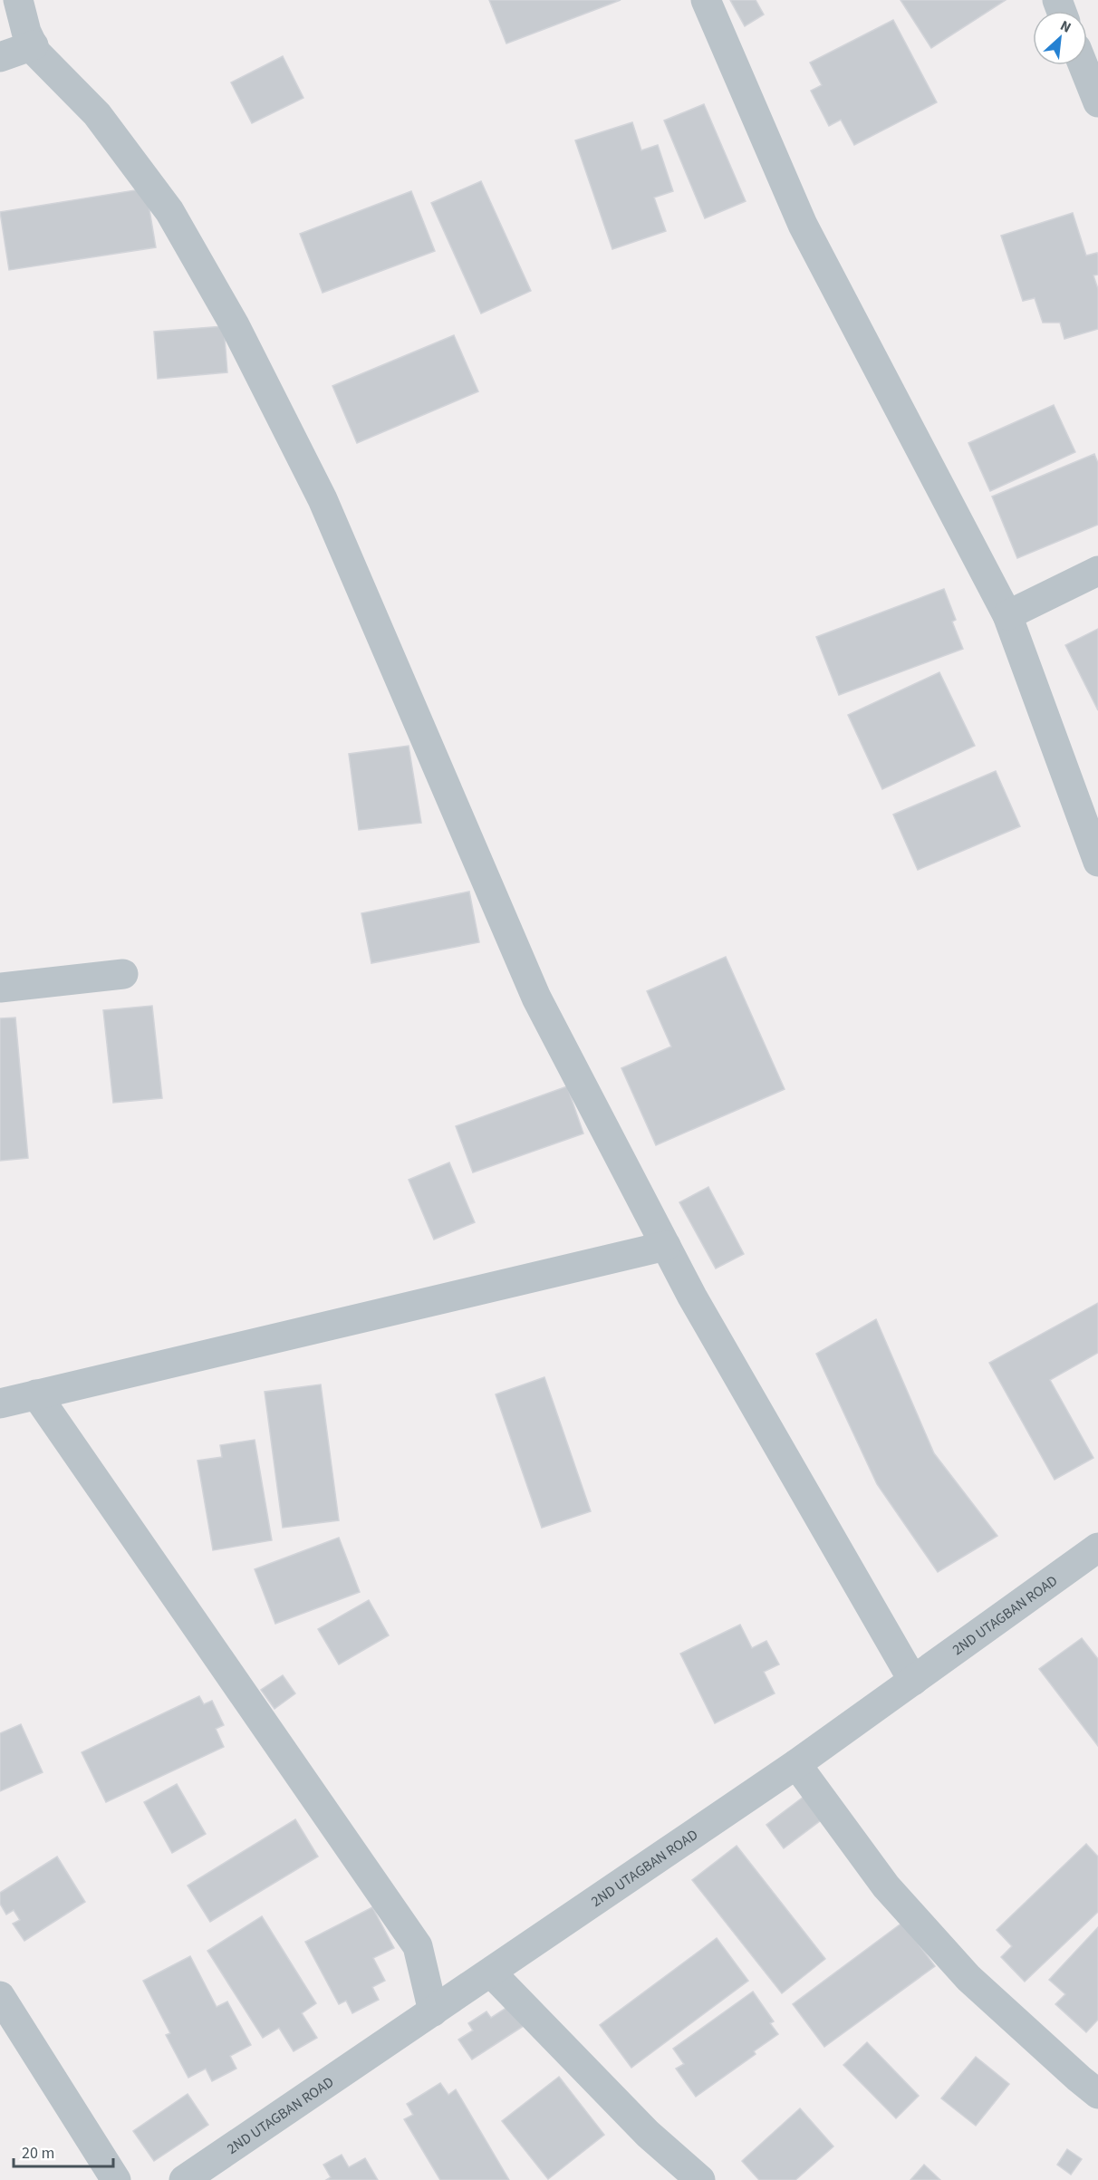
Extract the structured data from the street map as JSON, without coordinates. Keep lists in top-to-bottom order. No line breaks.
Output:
{"streets":{"street":["2ND UTAGBAN ROAD"]},"scale_bar":"20 m","north":"top right"}
